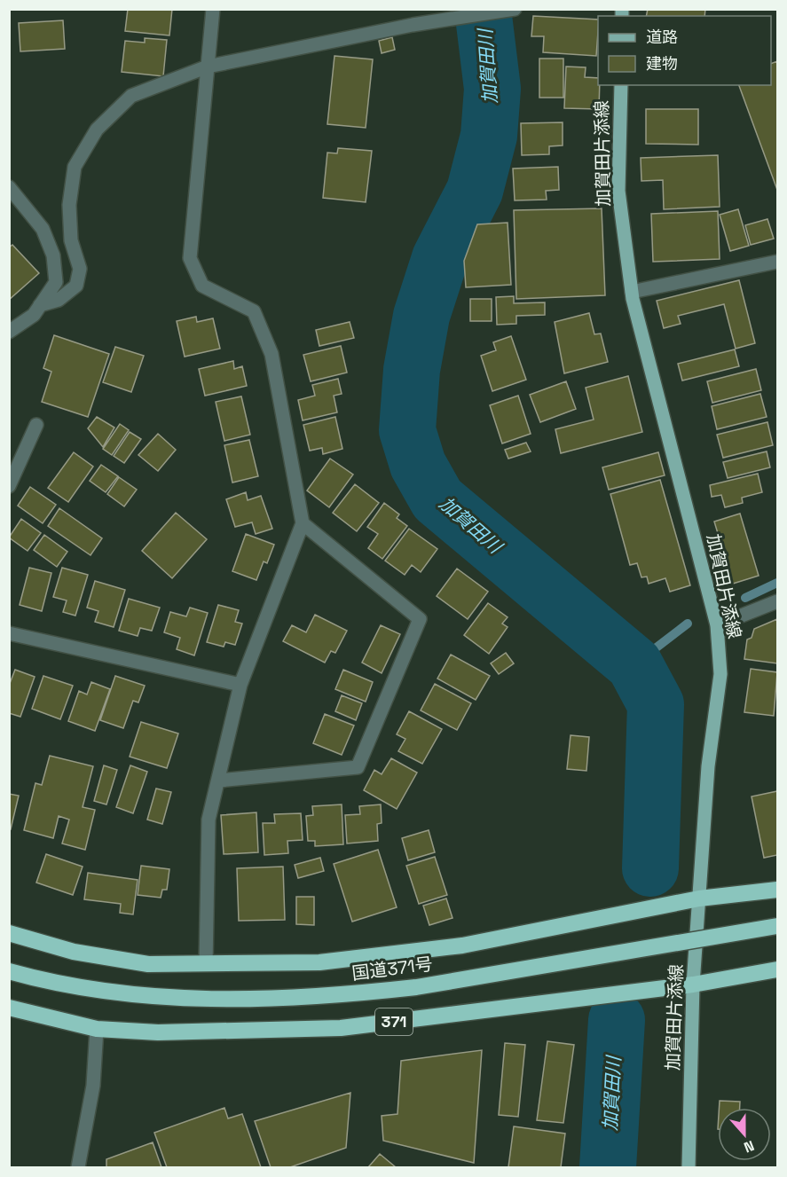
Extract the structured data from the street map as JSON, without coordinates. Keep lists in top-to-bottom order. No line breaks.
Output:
{"streets":{"highway":["国道371号","371"],"main road":["加賀田片添線"]},"crossings":[["加賀田片添線","371"]],"water":["加賀田川"],"legend":["道路","建物"],"north":"bottom"}
